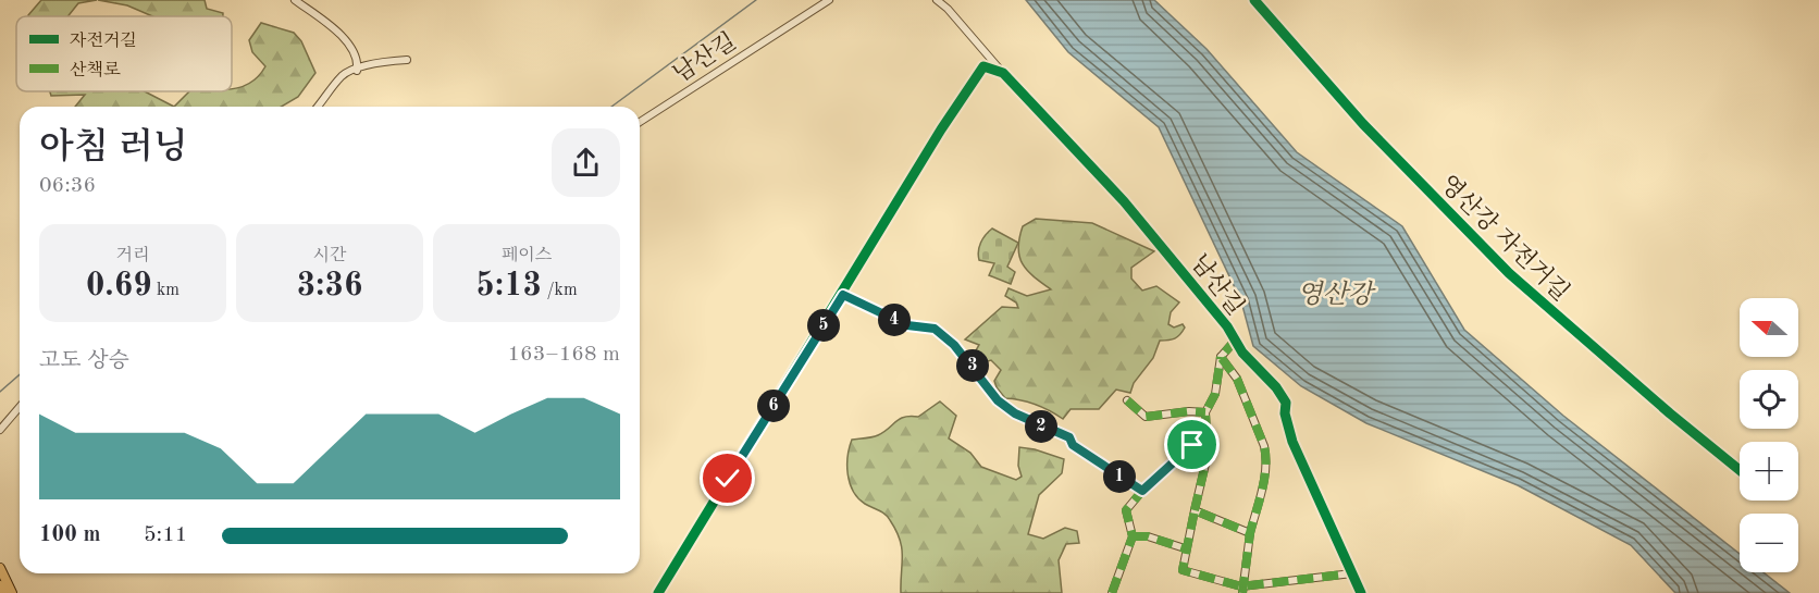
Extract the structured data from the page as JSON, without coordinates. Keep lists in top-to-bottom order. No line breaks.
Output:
{"streets":{"street":["남산길"],"cycle path":["영산강 자전거길"]},"water":["영산강"],"legend":["자전거길","산책로"],"north":"left","page":{"heading":["아침 러닝","06:36"],"stats":[["거리","0.69 km"],["시간","3:36"],["페이스","5:13 /km"]],"map_buttons":["+","−"],"pins":["4","5","3","6","2","1"],"chart":["고도 상승","163–168 m"],"list":[{"name":"100 m","note":"5:11"}]}}
